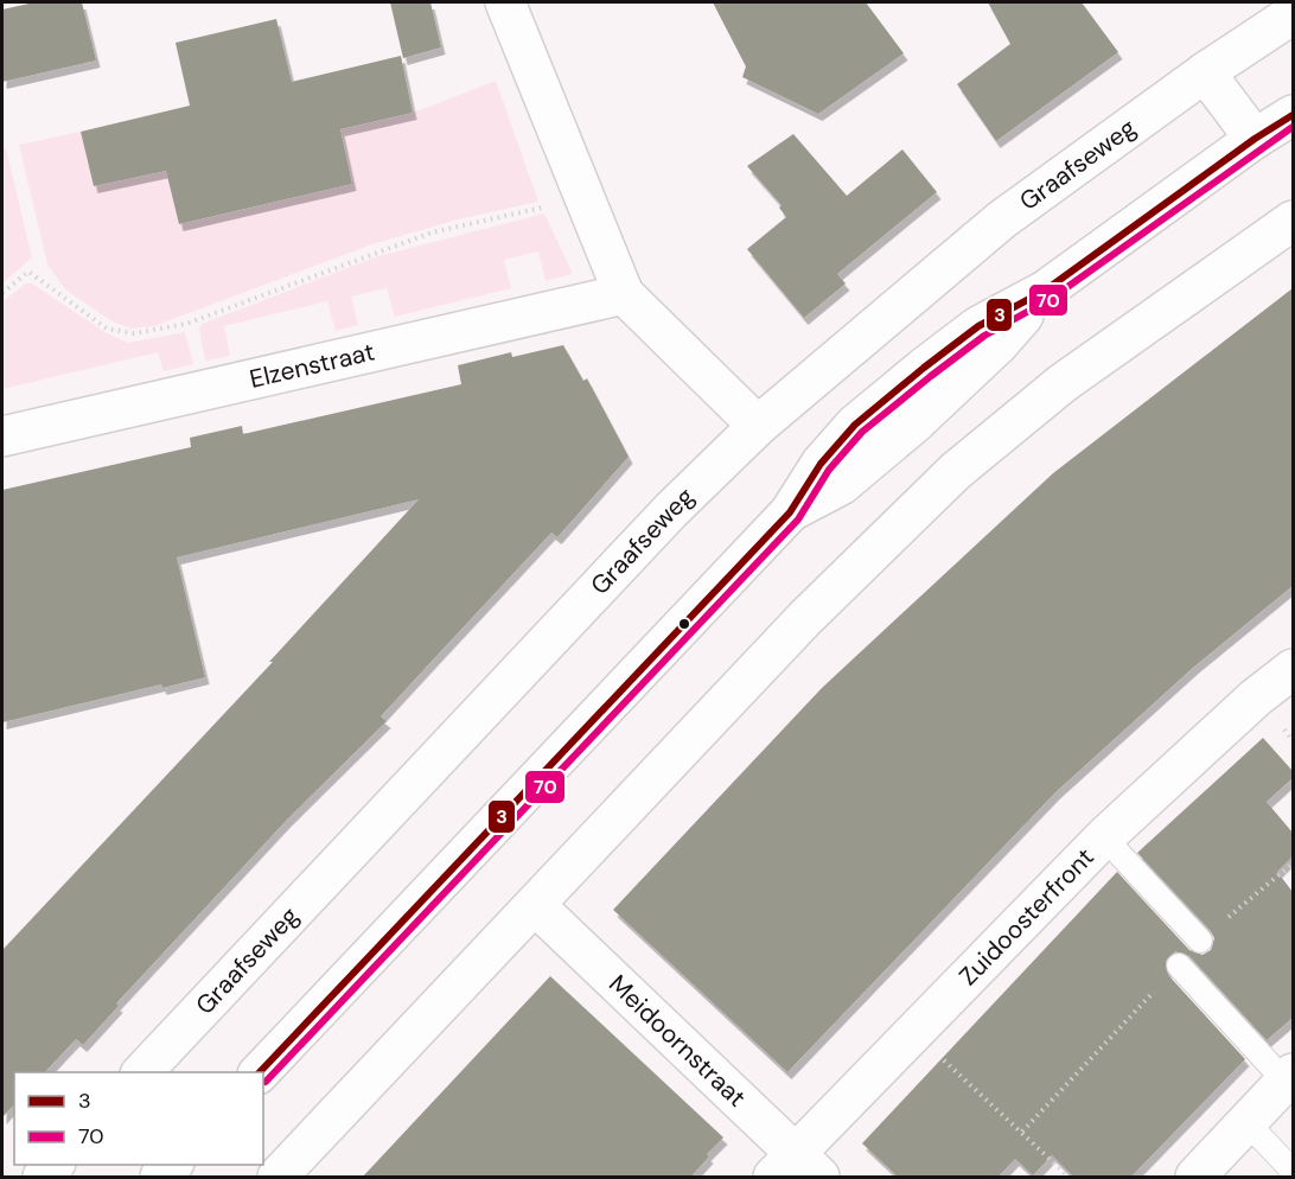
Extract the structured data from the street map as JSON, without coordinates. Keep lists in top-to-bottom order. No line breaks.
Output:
{"streets":{"street":["Graafseweg","Elzenstraat","Zuidoosterfront","Meidoornstraat"]},"crossings":[["Zuidoosterfront","Meidoornstraat"]],"lines":["transit line 3","transit line 70"],"legend":["3","70"]}
